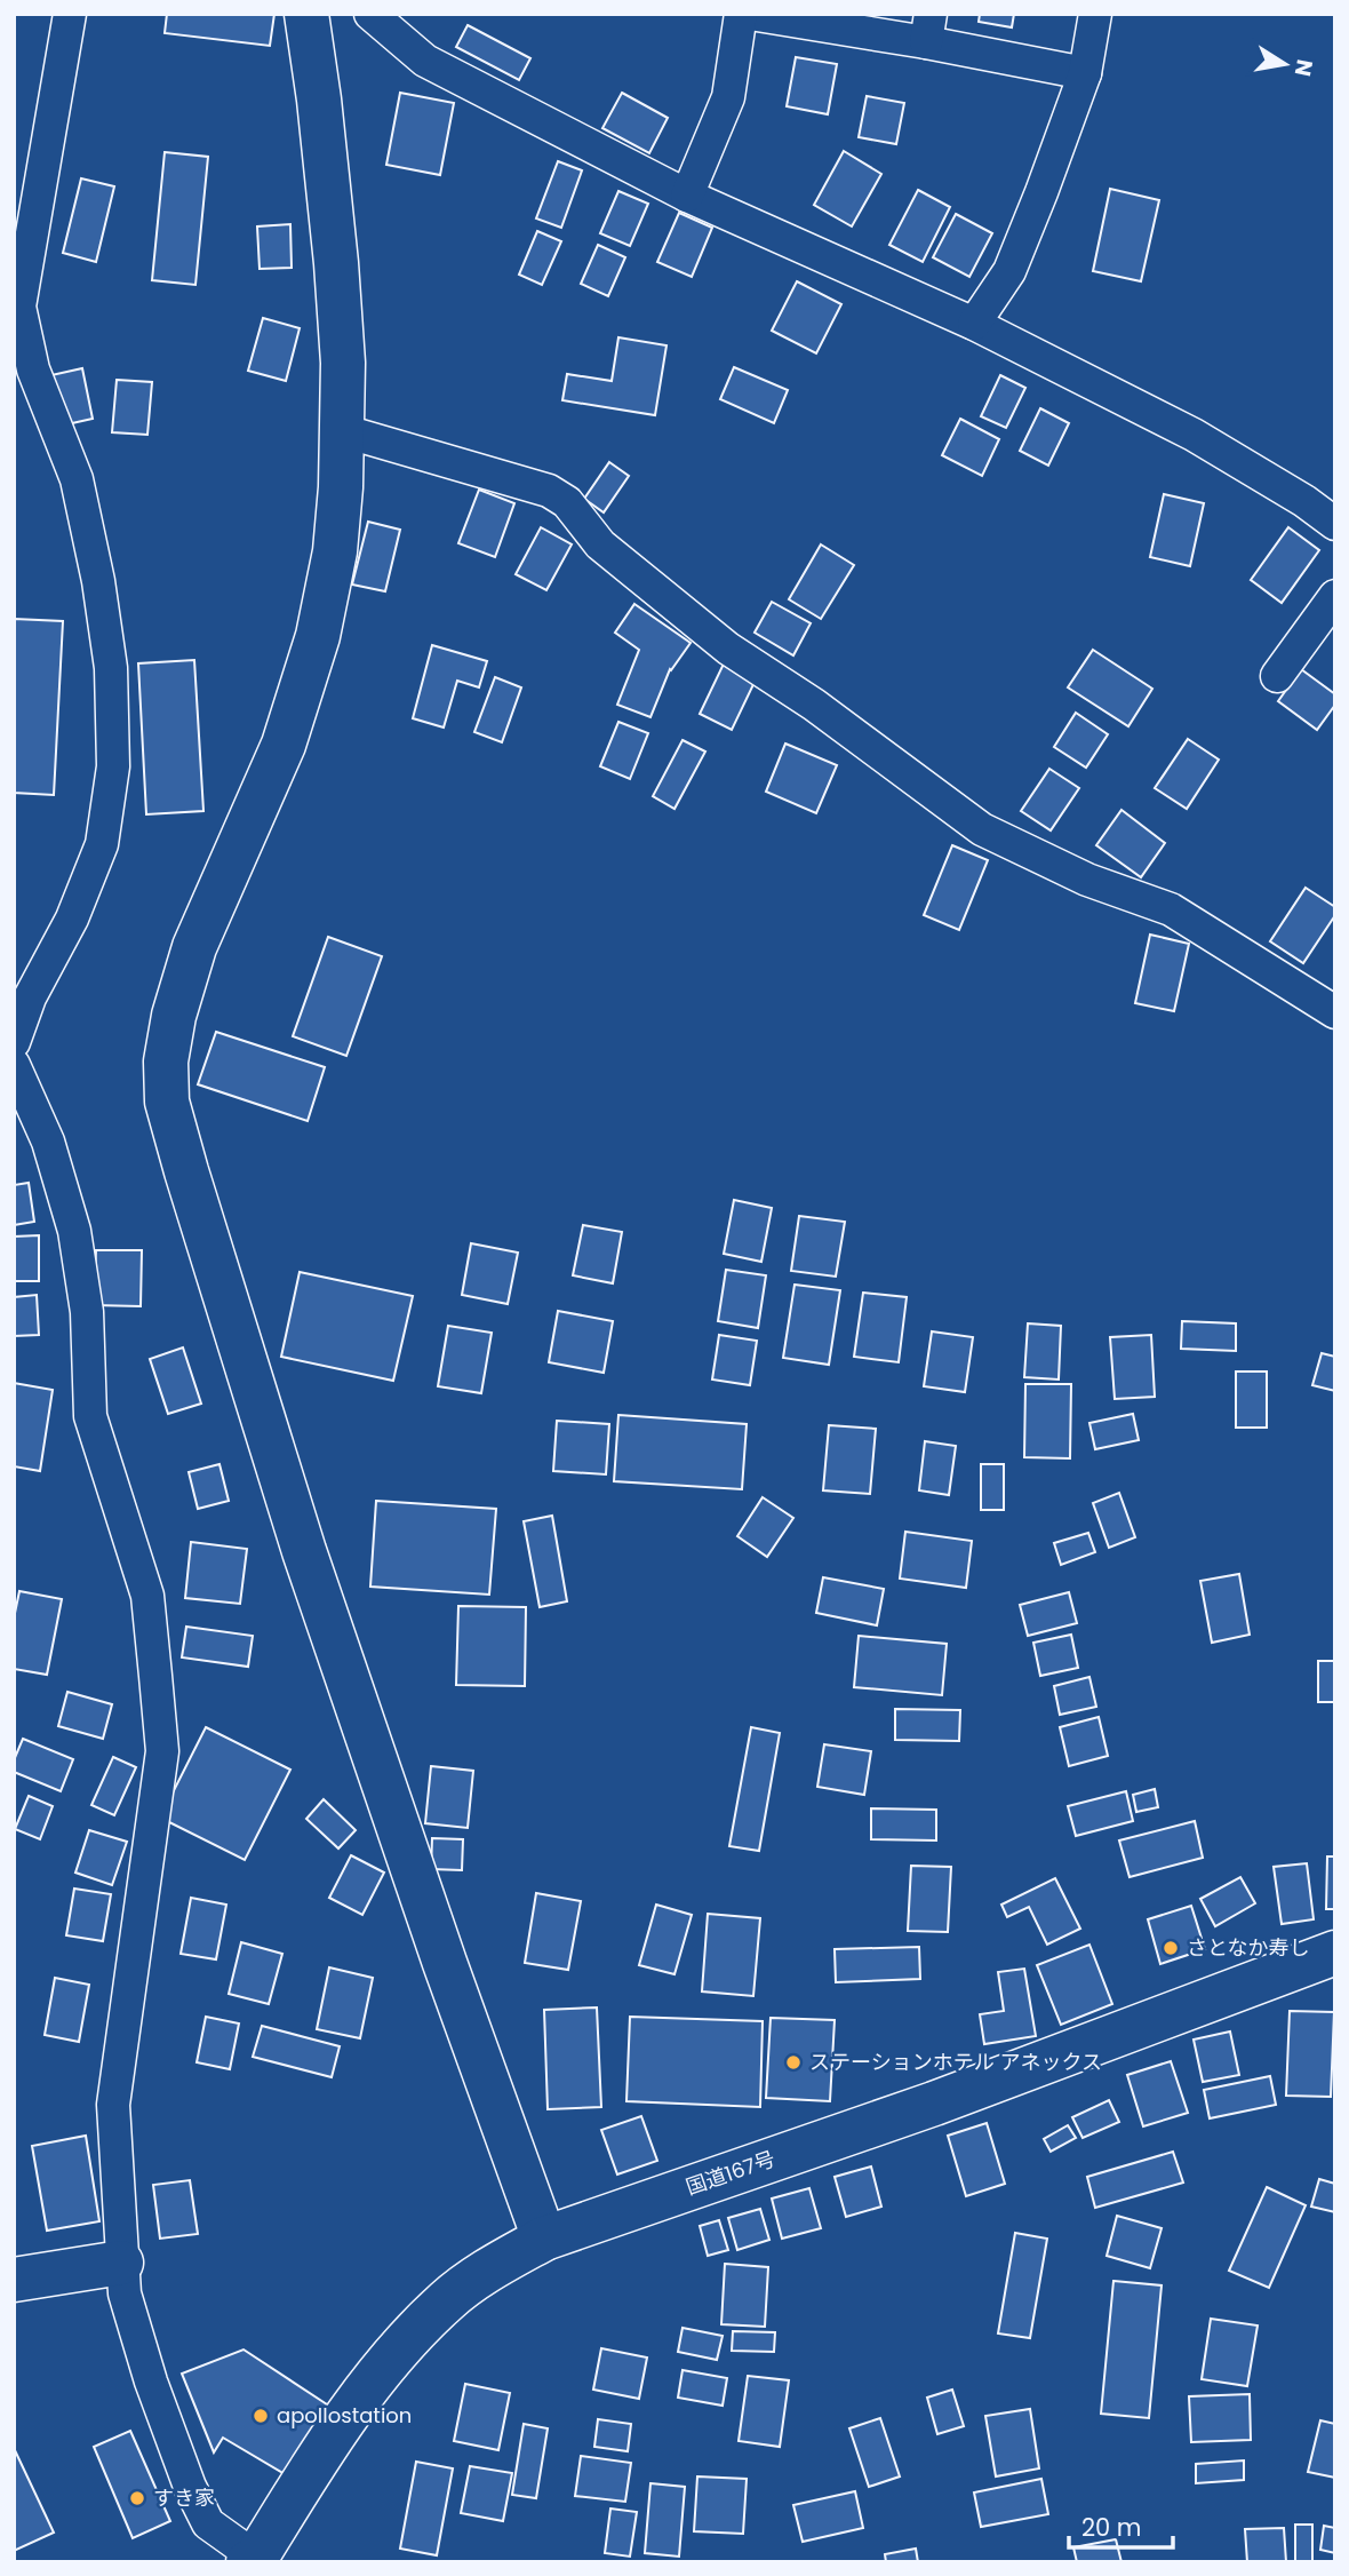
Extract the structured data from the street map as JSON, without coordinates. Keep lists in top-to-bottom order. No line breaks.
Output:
{"streets":{"street":["国道167号"]},"places":["さとなか寿し","ステーションホテル アネックス","apollostation","すき家"],"scale_bar":"20 m","north":"right"}
